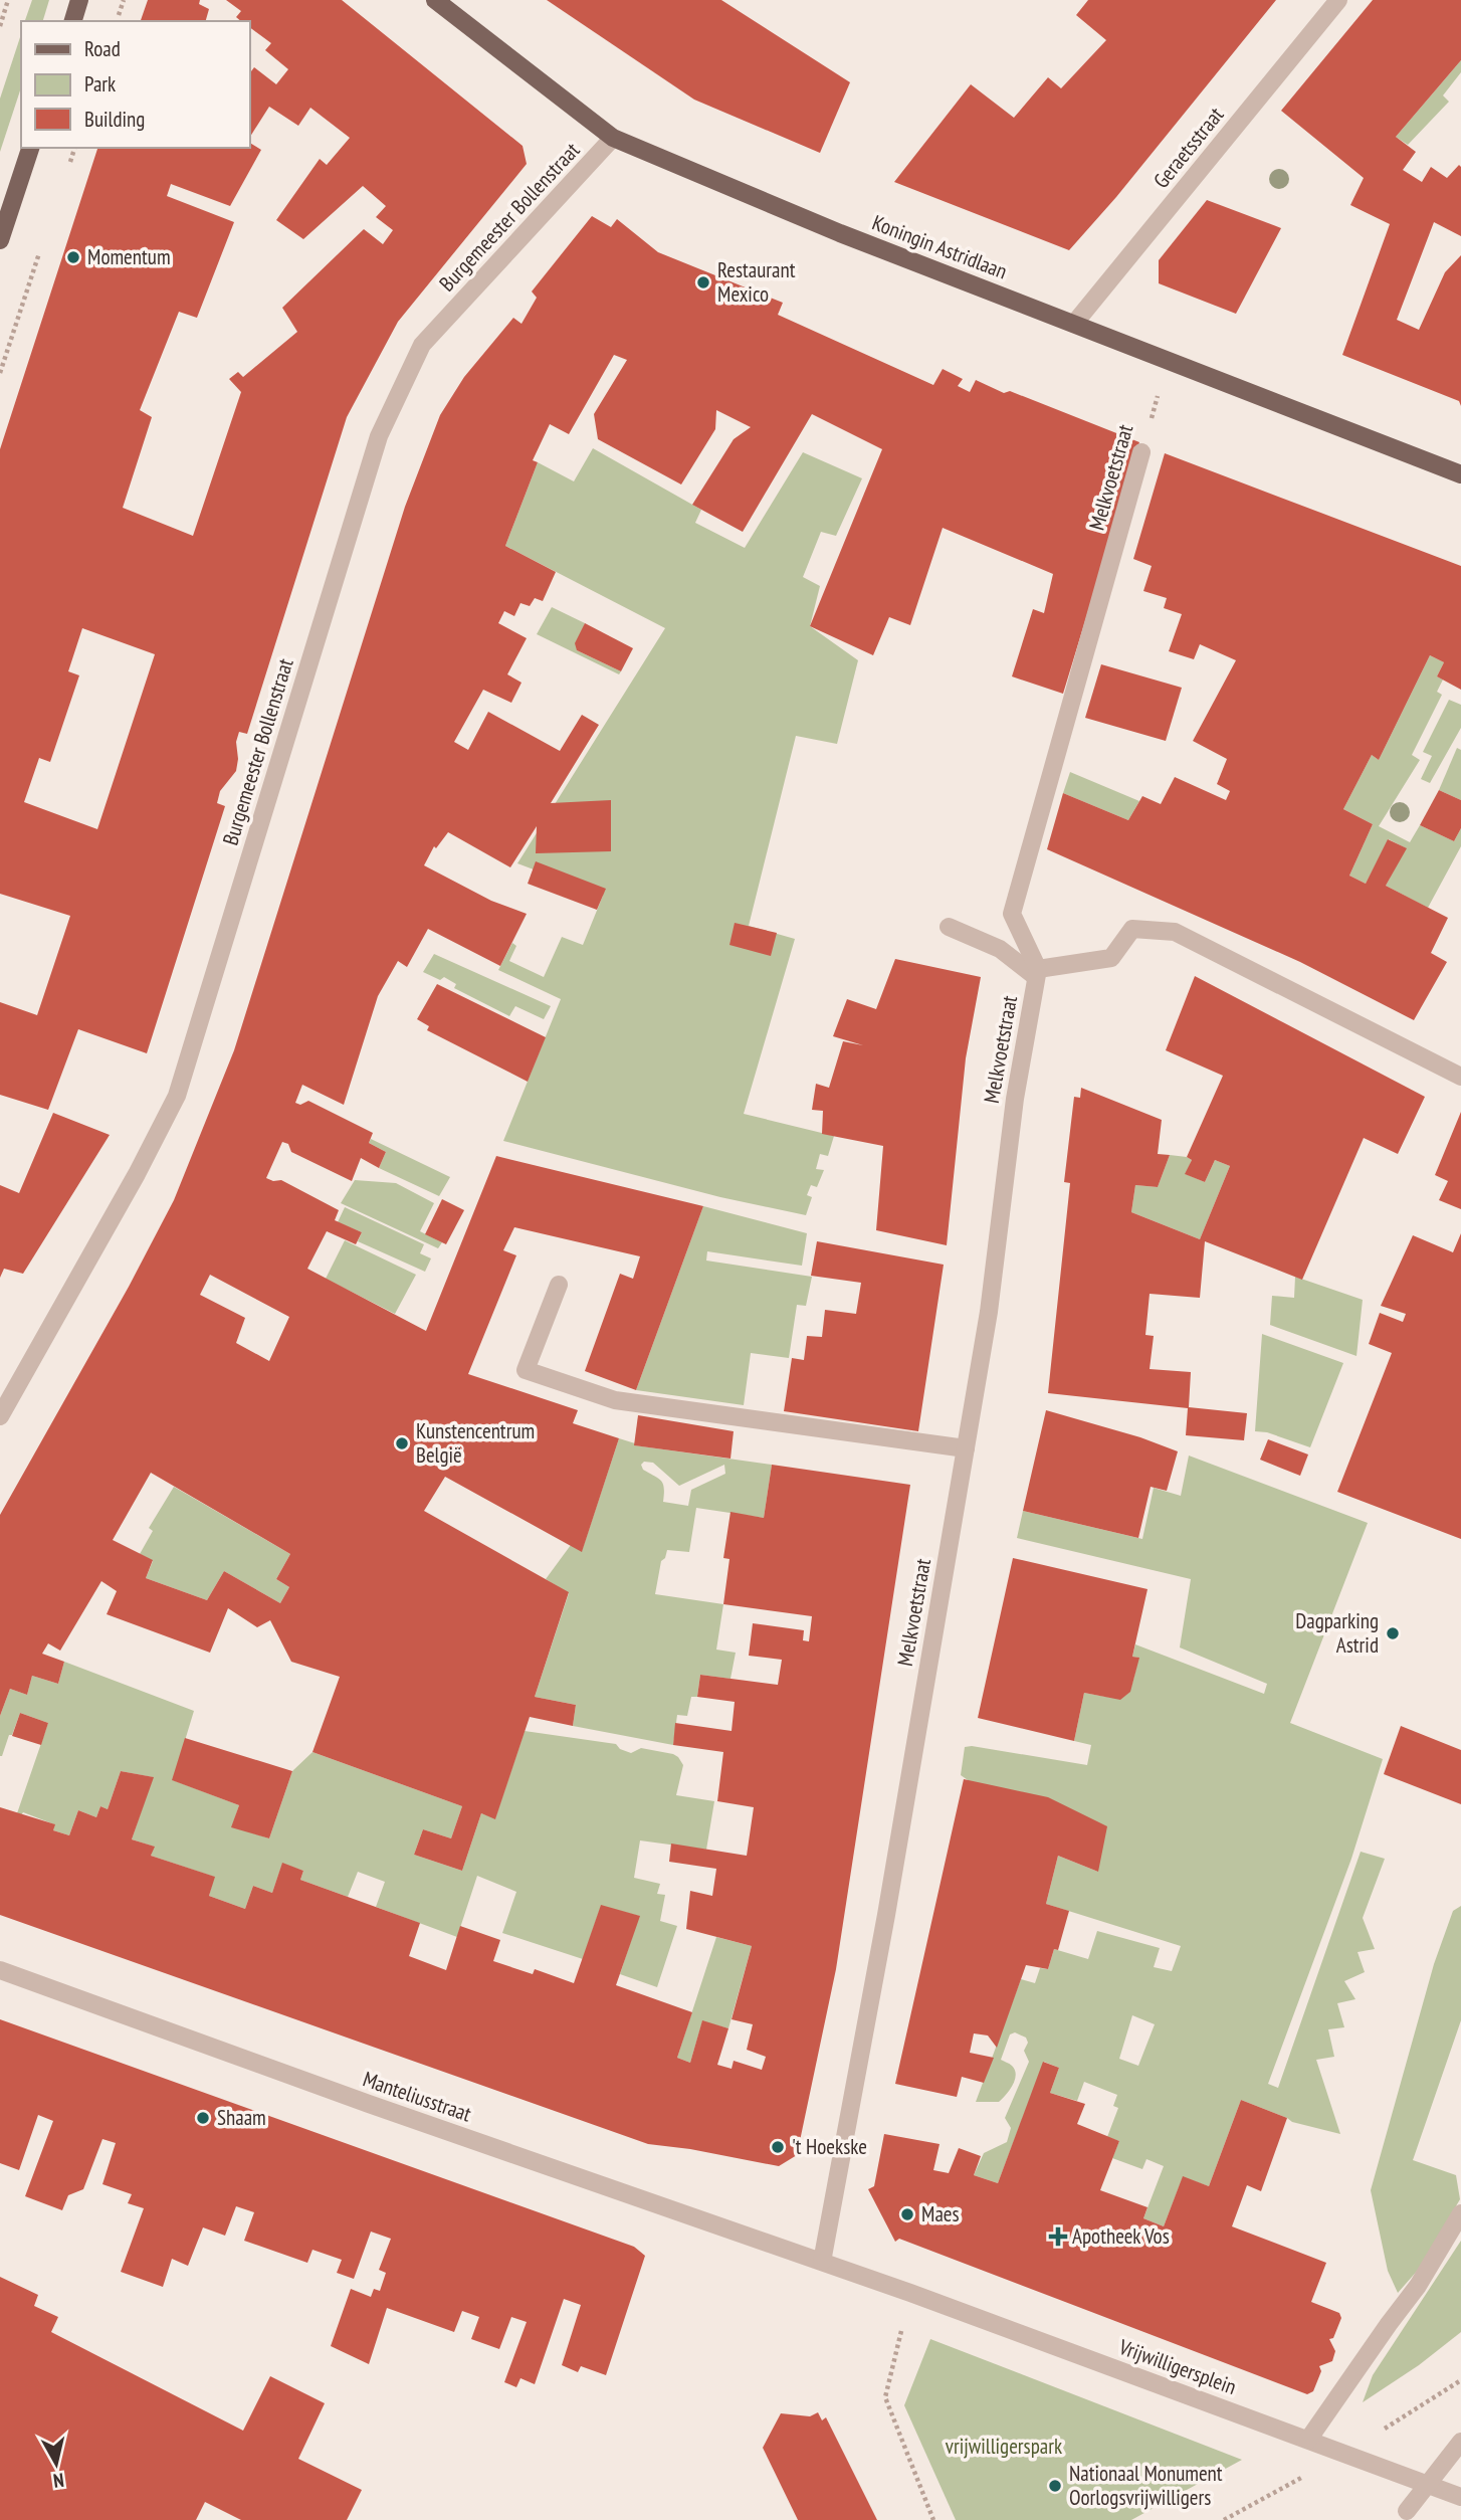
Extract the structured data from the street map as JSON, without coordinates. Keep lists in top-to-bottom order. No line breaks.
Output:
{"streets":{"main road":["Koningin Astridlaan"],"street":["Geraetsstraat","Burgemeester Bollenstraat","Melkvoetstraat","Manteliusstraat","Vrijwilligersplein"]},"crossings":[["Geraetsstraat","Koningin Astridlaan"],["Burgemeester Bollenstraat","Koningin Astridlaan"],["Koningin Astridlaan","Melkvoetstraat"],["Melkvoetstraat","Manteliusstraat"],["Melkvoetstraat","Vrijwilligersplein"],["Manteliusstraat","Vrijwilligersplein"]],"parks":["vrijwilligerspark"],"places":{"other":["Momentum","Restaurant Mexico","Kunstencentrum België","Dagparking Astrid","Shaam","'t Hoekske","Maes","Nationaal Monument Oorlogsvrijwilligers"],"health":["Apotheek Vos"]},"legend":["Road","Park","Building"],"north":"bottom"}
